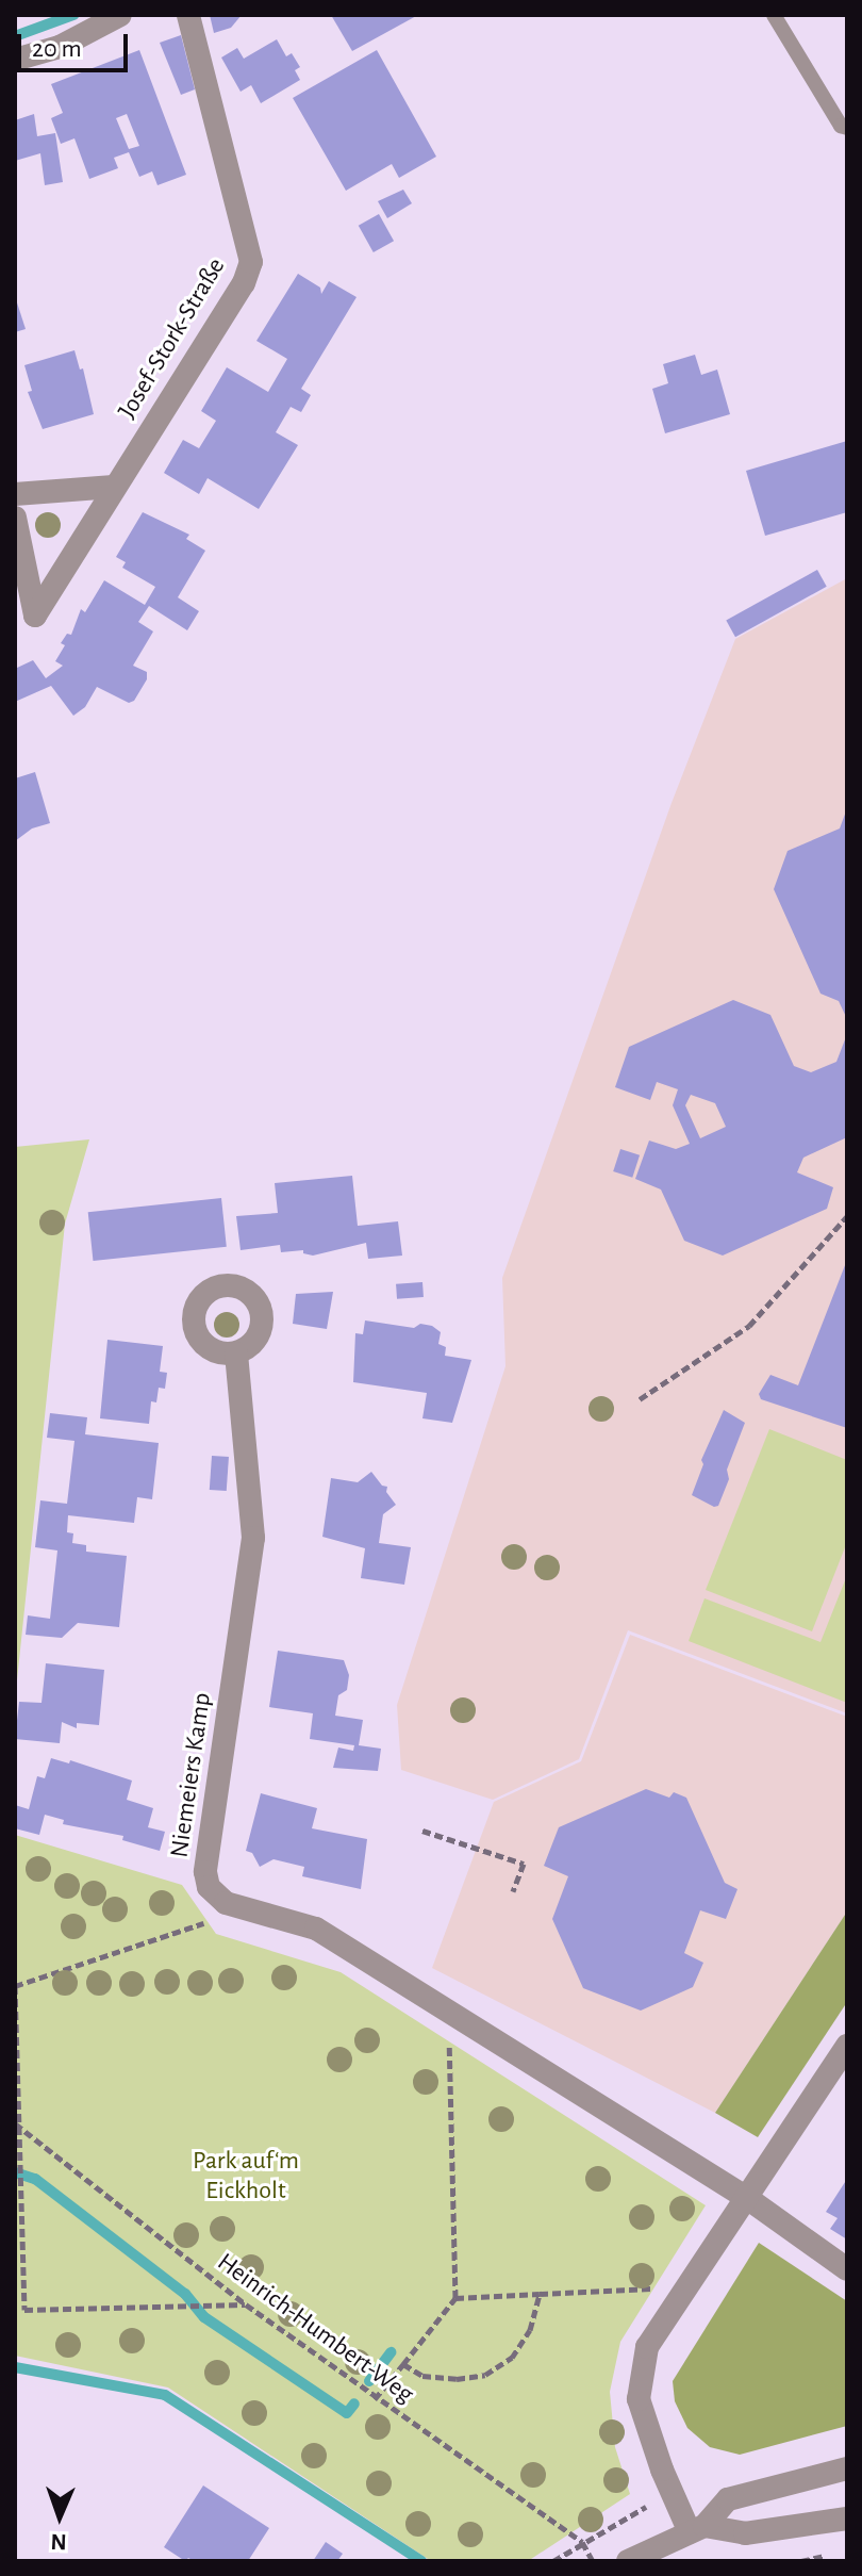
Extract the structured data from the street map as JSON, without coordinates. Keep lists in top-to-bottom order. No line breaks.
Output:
{"streets":{"street":["Josef-Stork-Straße","Niemeiers Kamp"],"path":["Heinrich-Humbert-Weg"]},"parks":["Park auf‘m Eickholt"],"scale_bar":"20 m","north":"bottom"}
